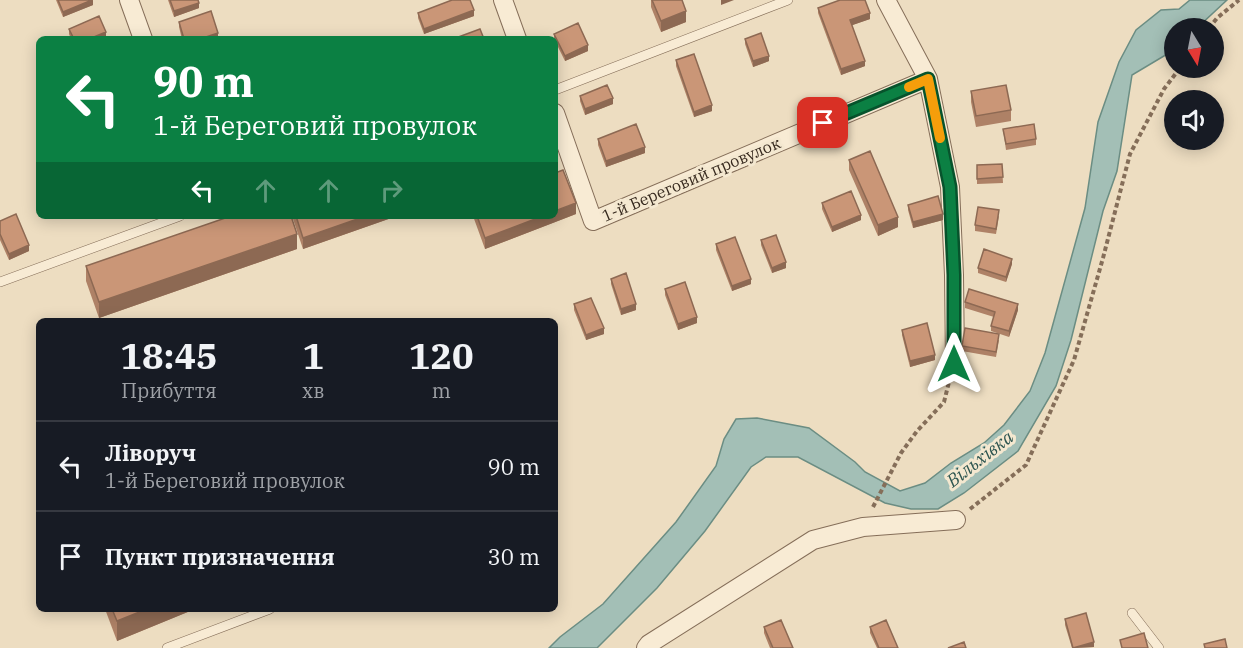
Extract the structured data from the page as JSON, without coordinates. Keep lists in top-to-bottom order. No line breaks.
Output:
{"streets":{"street":["1-й Береговий провулок"]},"water":["Вільхівка"],"north":"bottom","page":{"turn":["90 m","1-й Береговий провулок"],"eta":["18:45","Прибуття","1","хв","120","m"],"list":[{"name":"Ліворуч","note":"1-й Береговий провулок","value":"90 m"},{"name":"Пункт призначення","value":"30 m"}]}}
